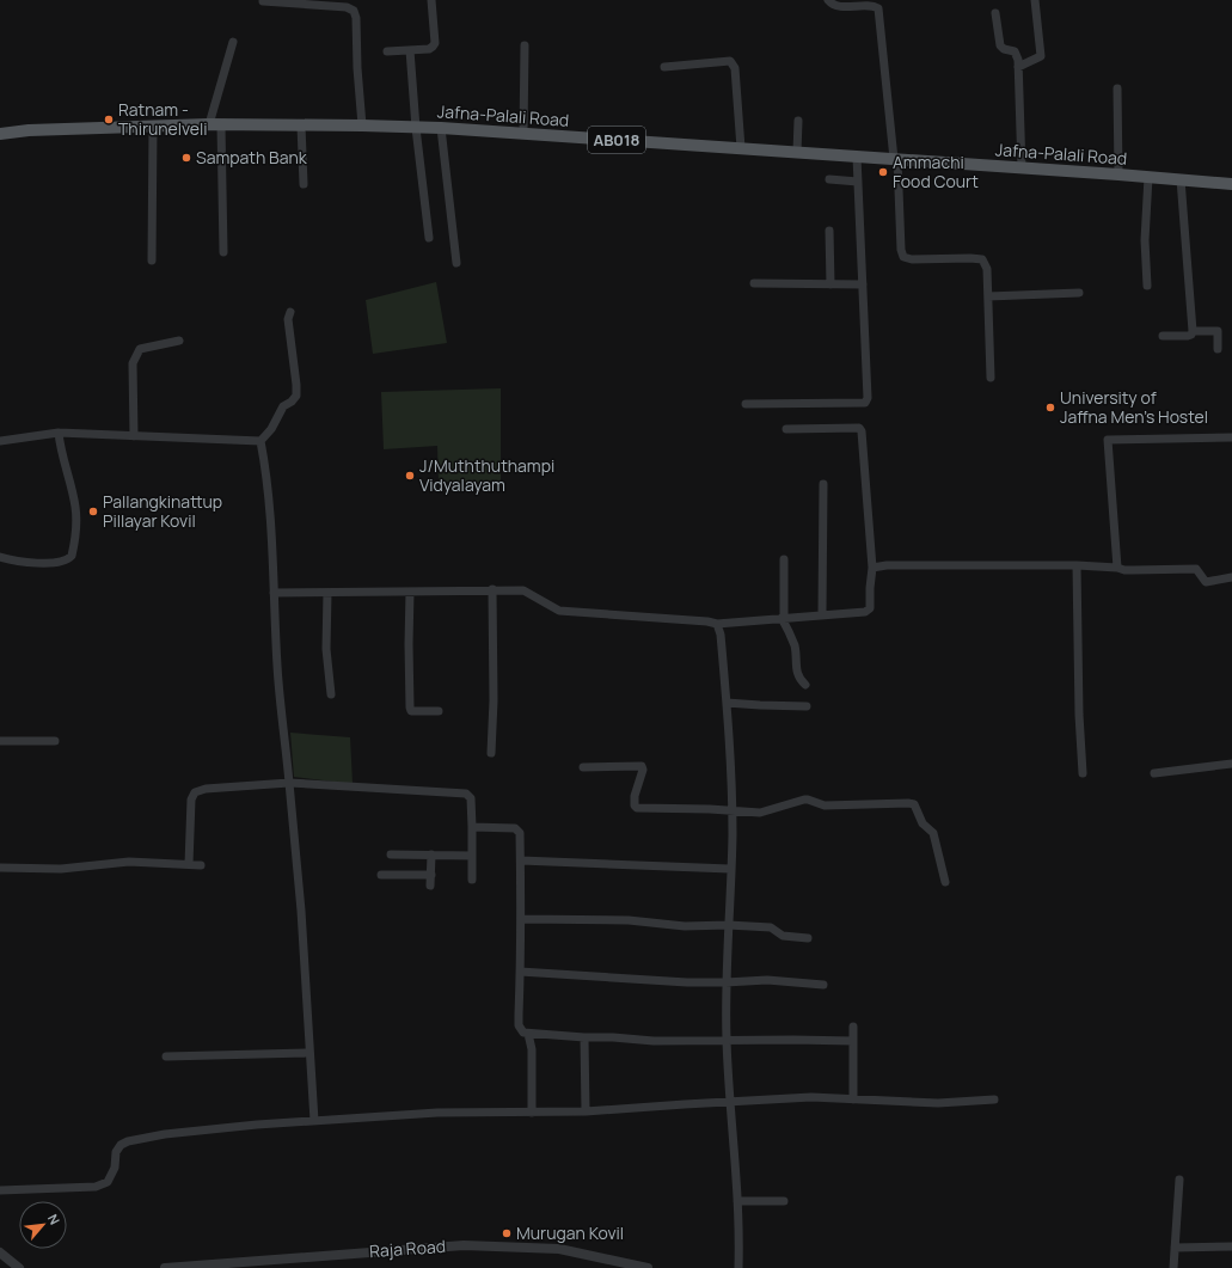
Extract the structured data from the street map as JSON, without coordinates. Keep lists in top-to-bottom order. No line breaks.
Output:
{"streets":{"main road":["Jafna-Palali Road","AB018"],"street":["Raja Road"]},"places":["Ratnam - Thirunelveli","Sampath Bank","Ammachi Food Court","University of Jaffna Men's Hostel","J/Muththuthampi Vidyalayam","Pallangkinattup Pillayar Kovil","Murugan Kovil"],"north":"top right"}
